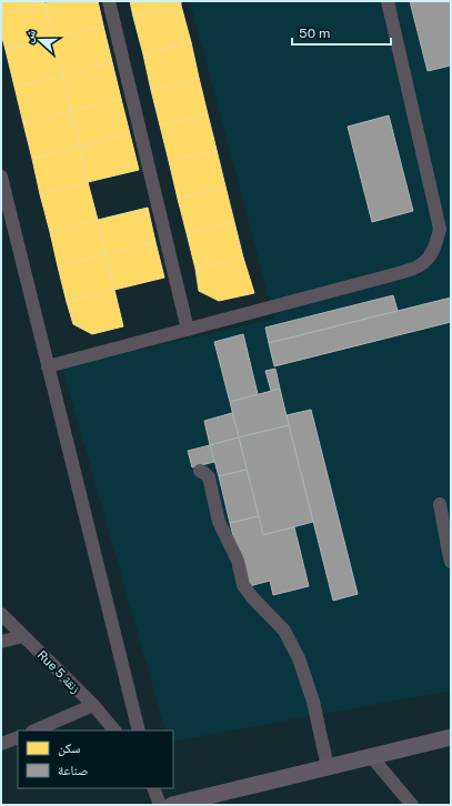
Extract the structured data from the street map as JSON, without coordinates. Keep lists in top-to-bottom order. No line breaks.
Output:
{"streets":{"street":["Rue 5 زنقة"]},"legend":["سكن","صناعة"],"scale_bar":"50 m","north":"left"}
